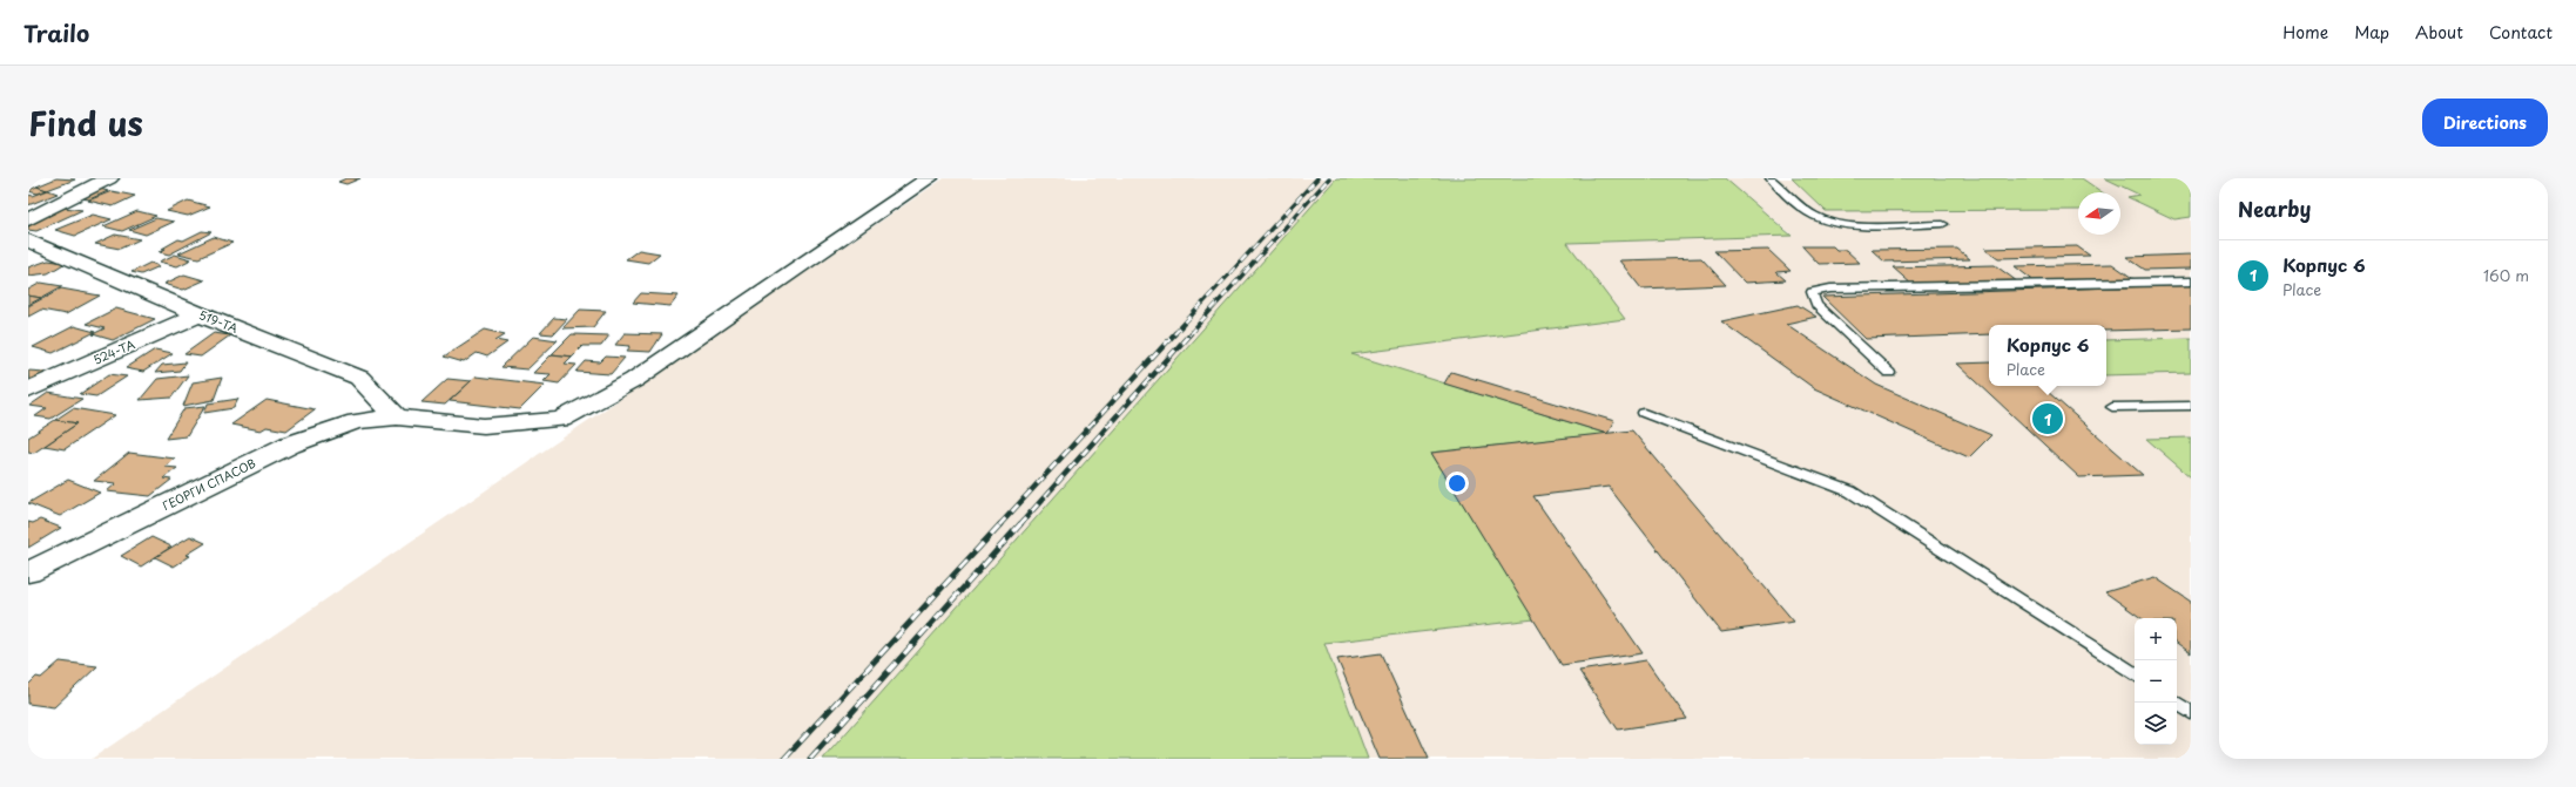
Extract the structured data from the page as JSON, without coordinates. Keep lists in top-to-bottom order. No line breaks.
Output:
{"streets":{"street":["519-ТА","524-ТА","ГЕОРГИ СПАСОВ"]},"crossings":[["519-ТА","524-ТА"],["519-ТА","ГЕОРГИ СПАСОВ"]],"north":"left","page":{"header":"Trailo","nav":["Home","Map","About","Contact"],"title":"Find us","buttons":"Directions","heading":"Nearby","list":[{"mark":"1","name":"Корпус 6","note":"Place","value":"160 m"}],"popup":["Корпус 6","Place"],"pins":"1","map_buttons":["+","−"]}}
